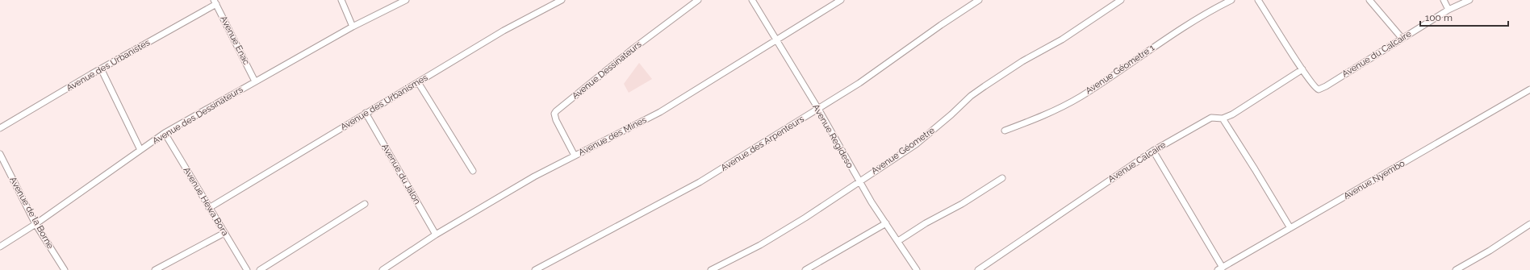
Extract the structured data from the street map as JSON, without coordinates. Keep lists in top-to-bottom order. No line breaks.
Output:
{"streets":{"street":["Avenue Enac","Avenue du Calcaire","Avenue des Urbanistes","Avenue Géometre 1","Avenue Dessinateurs","Avenue des Urbanismes","Avenue des Dessinateurs","Avenue des Mines","Avenue Regideso","Avenue des Arpenteurs","Avenue Géometre","Avenue Calcaire","Avenue du Jalon","Avenue Nyembo","Avenue Hewa Bora","Avenue de la Borne"]},"crossings":[["Avenue Enac","Avenue des Urbanistes"],["Avenue Enac","Avenue des Dessinateurs"],["Avenue du Calcaire","Avenue Calcaire"],["Avenue Dessinateurs","Avenue des Mines"],["Avenue des Urbanismes","Avenue du Jalon"],["Avenue des Urbanismes","Avenue Hewa Bora"],["Avenue des Dessinateurs","Avenue Hewa Bora"],["Avenue des Dessinateurs","Avenue de la Borne"],["Avenue des Mines","Avenue Regideso"],["Avenue des Mines","Avenue du Jalon"],["Avenue Regideso","Avenue des Arpenteurs"],["Avenue Regideso","Avenue Géometre"]],"scale_bar":"100 m"}
